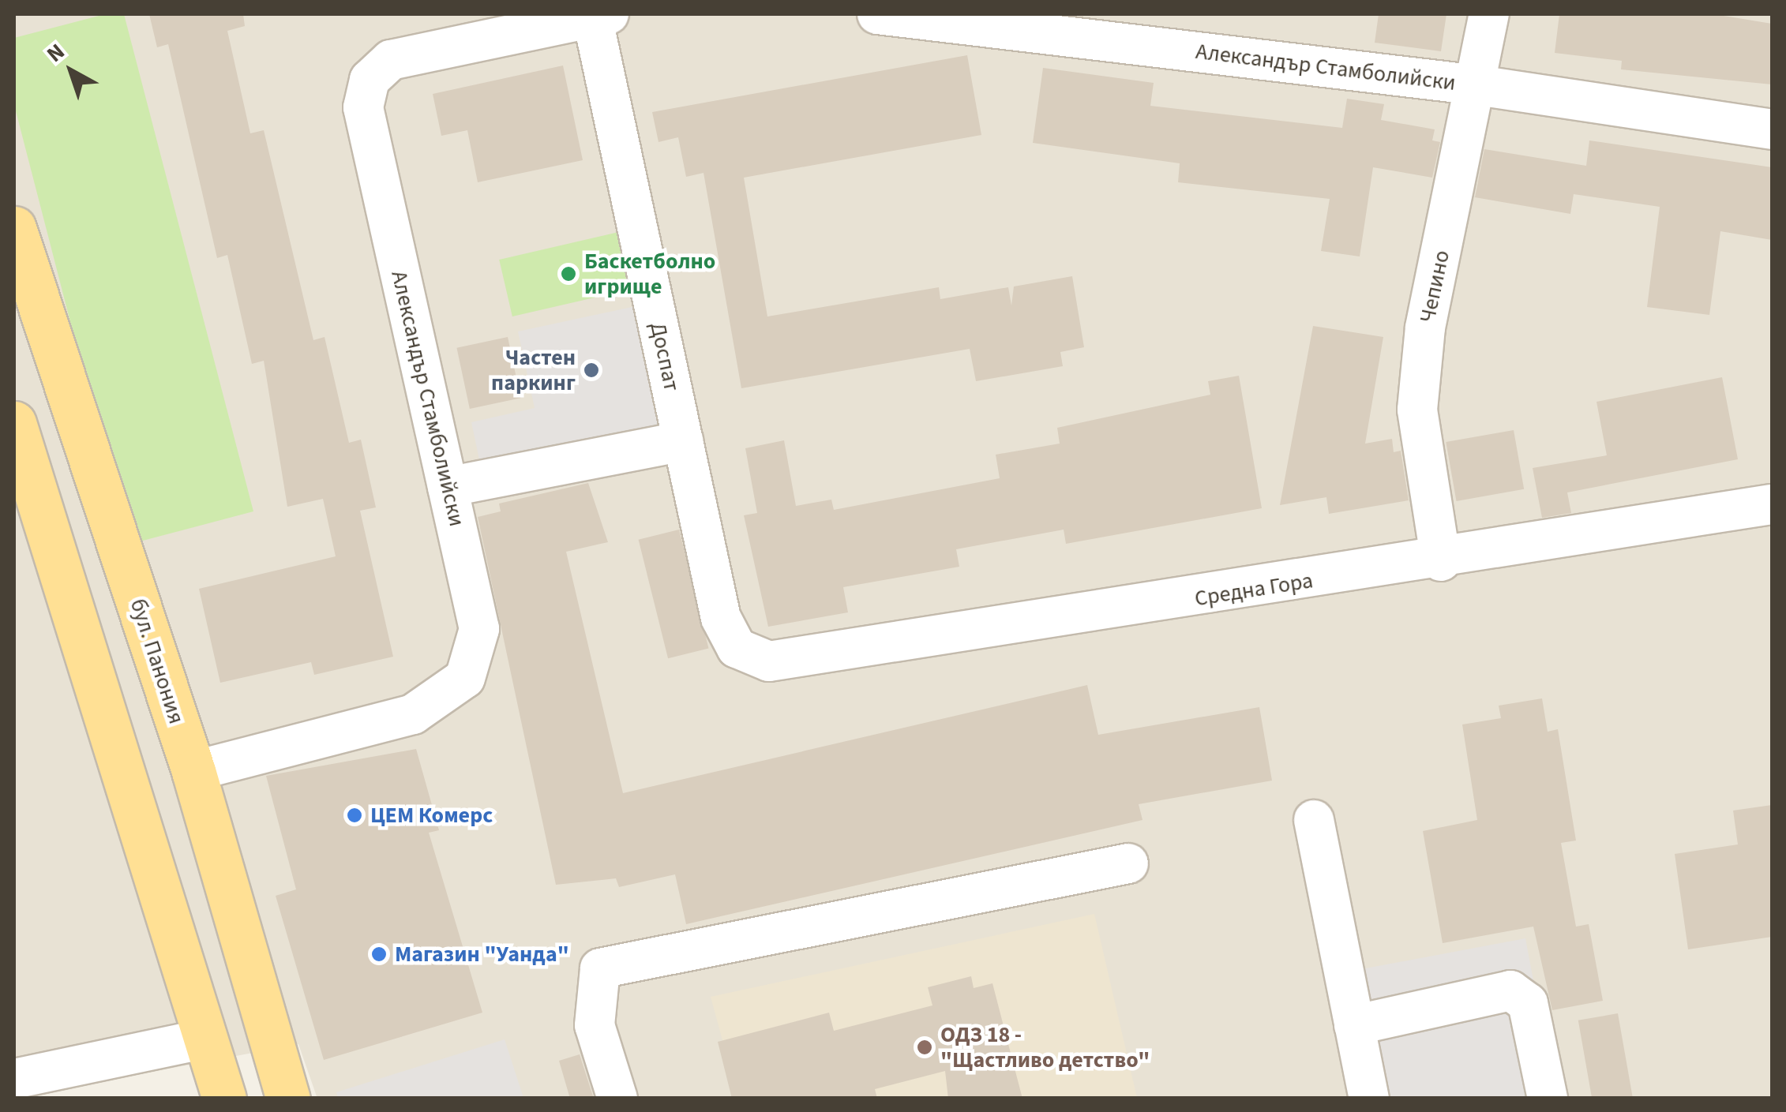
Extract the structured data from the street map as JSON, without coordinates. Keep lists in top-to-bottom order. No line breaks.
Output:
{"streets":{"main road":["бул. Панония"],"street":["Александър Стамболийски","Чепино","Доспат","Средна Гора"]},"crossings":[["Александър Стамболийски","Чепино"],["Александър Стамболийски","Доспат"],["Александър Стамболийски","бул. Панония"],["Чепино","Средна Гора"],["Доспат","Средна Гора"]],"places":["Баскетболно игрище","Частен паркинг","ЦЕМ Комерс","Магазин \"Уанда\"","ОДЗ 18 - \"Щастливо детство\""],"north":"top left"}
